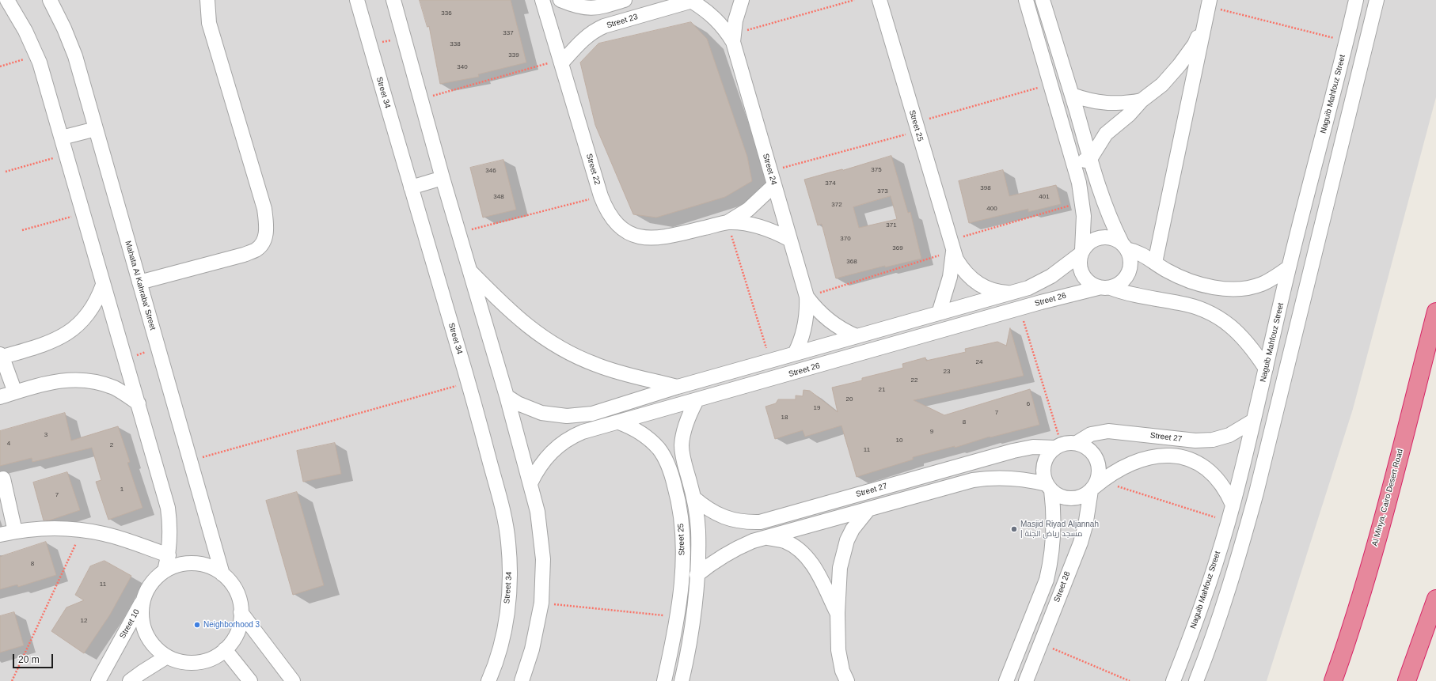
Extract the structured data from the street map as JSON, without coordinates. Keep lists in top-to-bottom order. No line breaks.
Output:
{"streets":{"highway":["Al Minya, Cairo Desert Road"],"street":["Street 23","Street 34","Naguib Mahfouz Street","Street 25","Street 22","Street 24","Mahata Al Kahraba' Street","Street 26","Street 27","Street 28","Street 10"]},"crossings":[["Street 23","Street 22"],["Street 23","Street 24"],["Naguib Mahfouz Street","Street 27"],["Street 25","Street 26"],["Street 25","Street 27"],["Street 22","Street 24"],["Mahata Al Kahraba' Street","Street 10"],["Street 27","Street 28"]],"places":["Masjid Riyad Aljannah | مسجد رياض الجنة","Neighborhood 3"],"house_numbers":["336","337","338","339","340","375","346","374","398","373","348","401","372","400","371","370","369","368","24","23","22","21","20","6","19","7","18","8","9","3","10","4","2","11","1","7","8","11","12"],"scale_bar":"20 m"}
